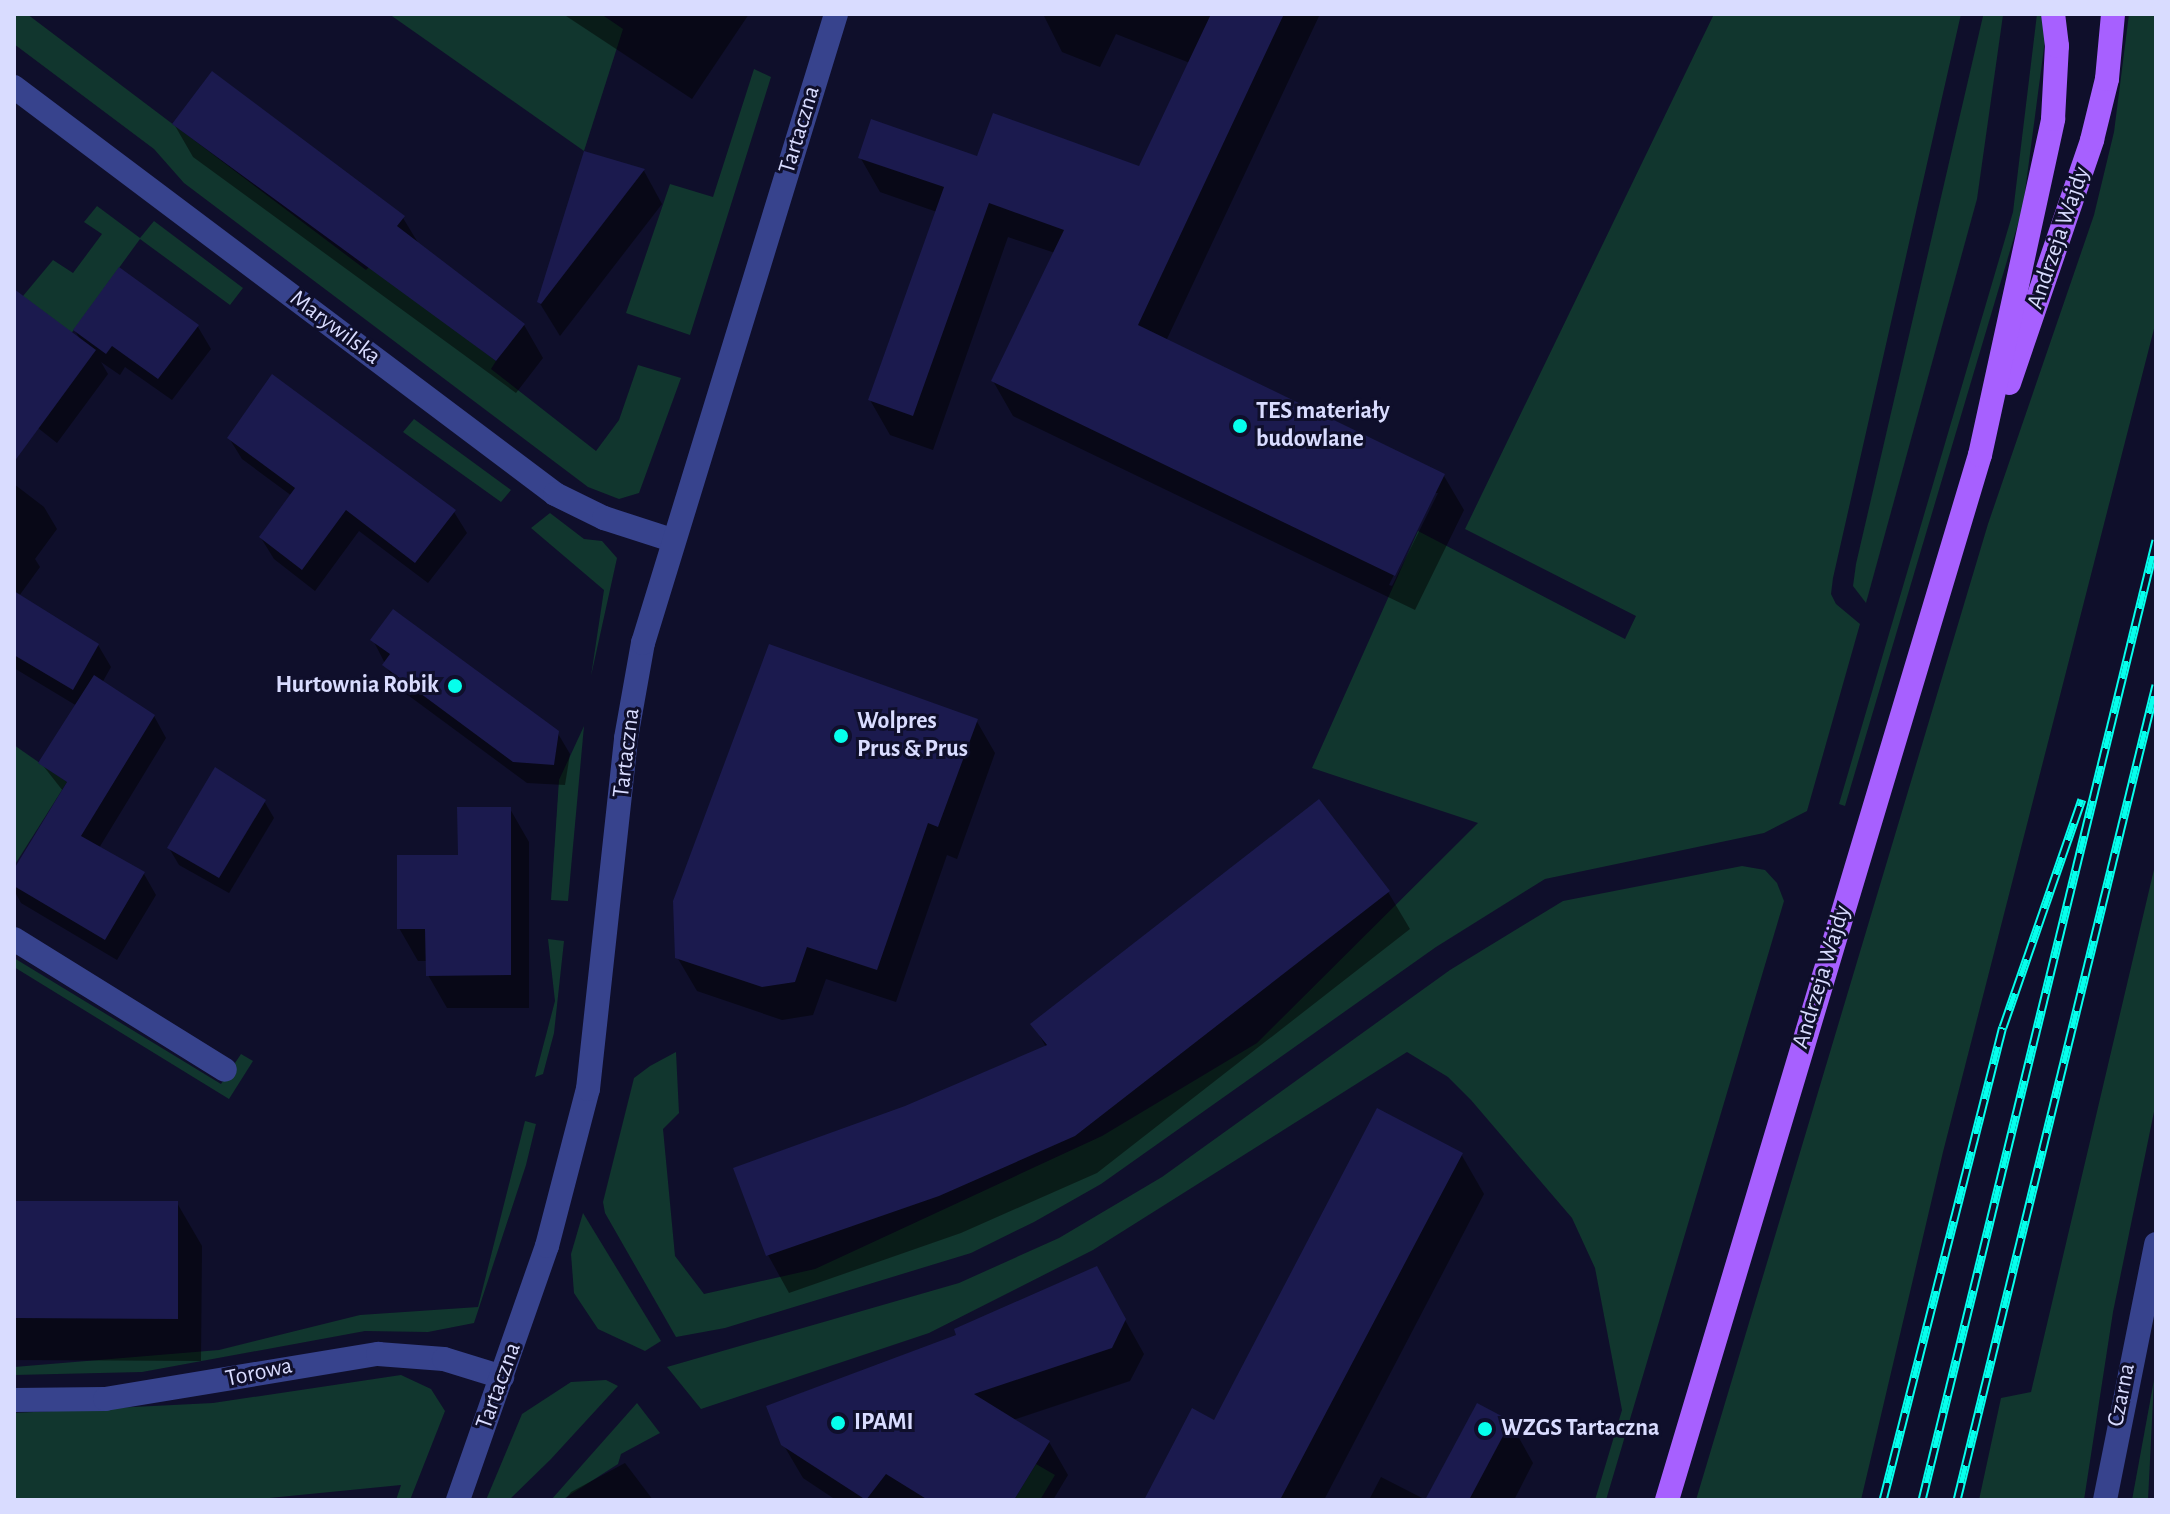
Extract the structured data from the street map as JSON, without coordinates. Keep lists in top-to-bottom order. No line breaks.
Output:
{"streets":{"main road":["Andrzeja Wajdy"],"street":["Tartaczna","Marywilska","Torowa","Czarna"]},"crossings":[["Tartaczna","Marywilska"],["Tartaczna","Torowa"]],"places":["TES materiały budowlane","Hurtownia Robik","Wolpres Prus & Prus","IPAMI","WZGS Tartaczna"]}
